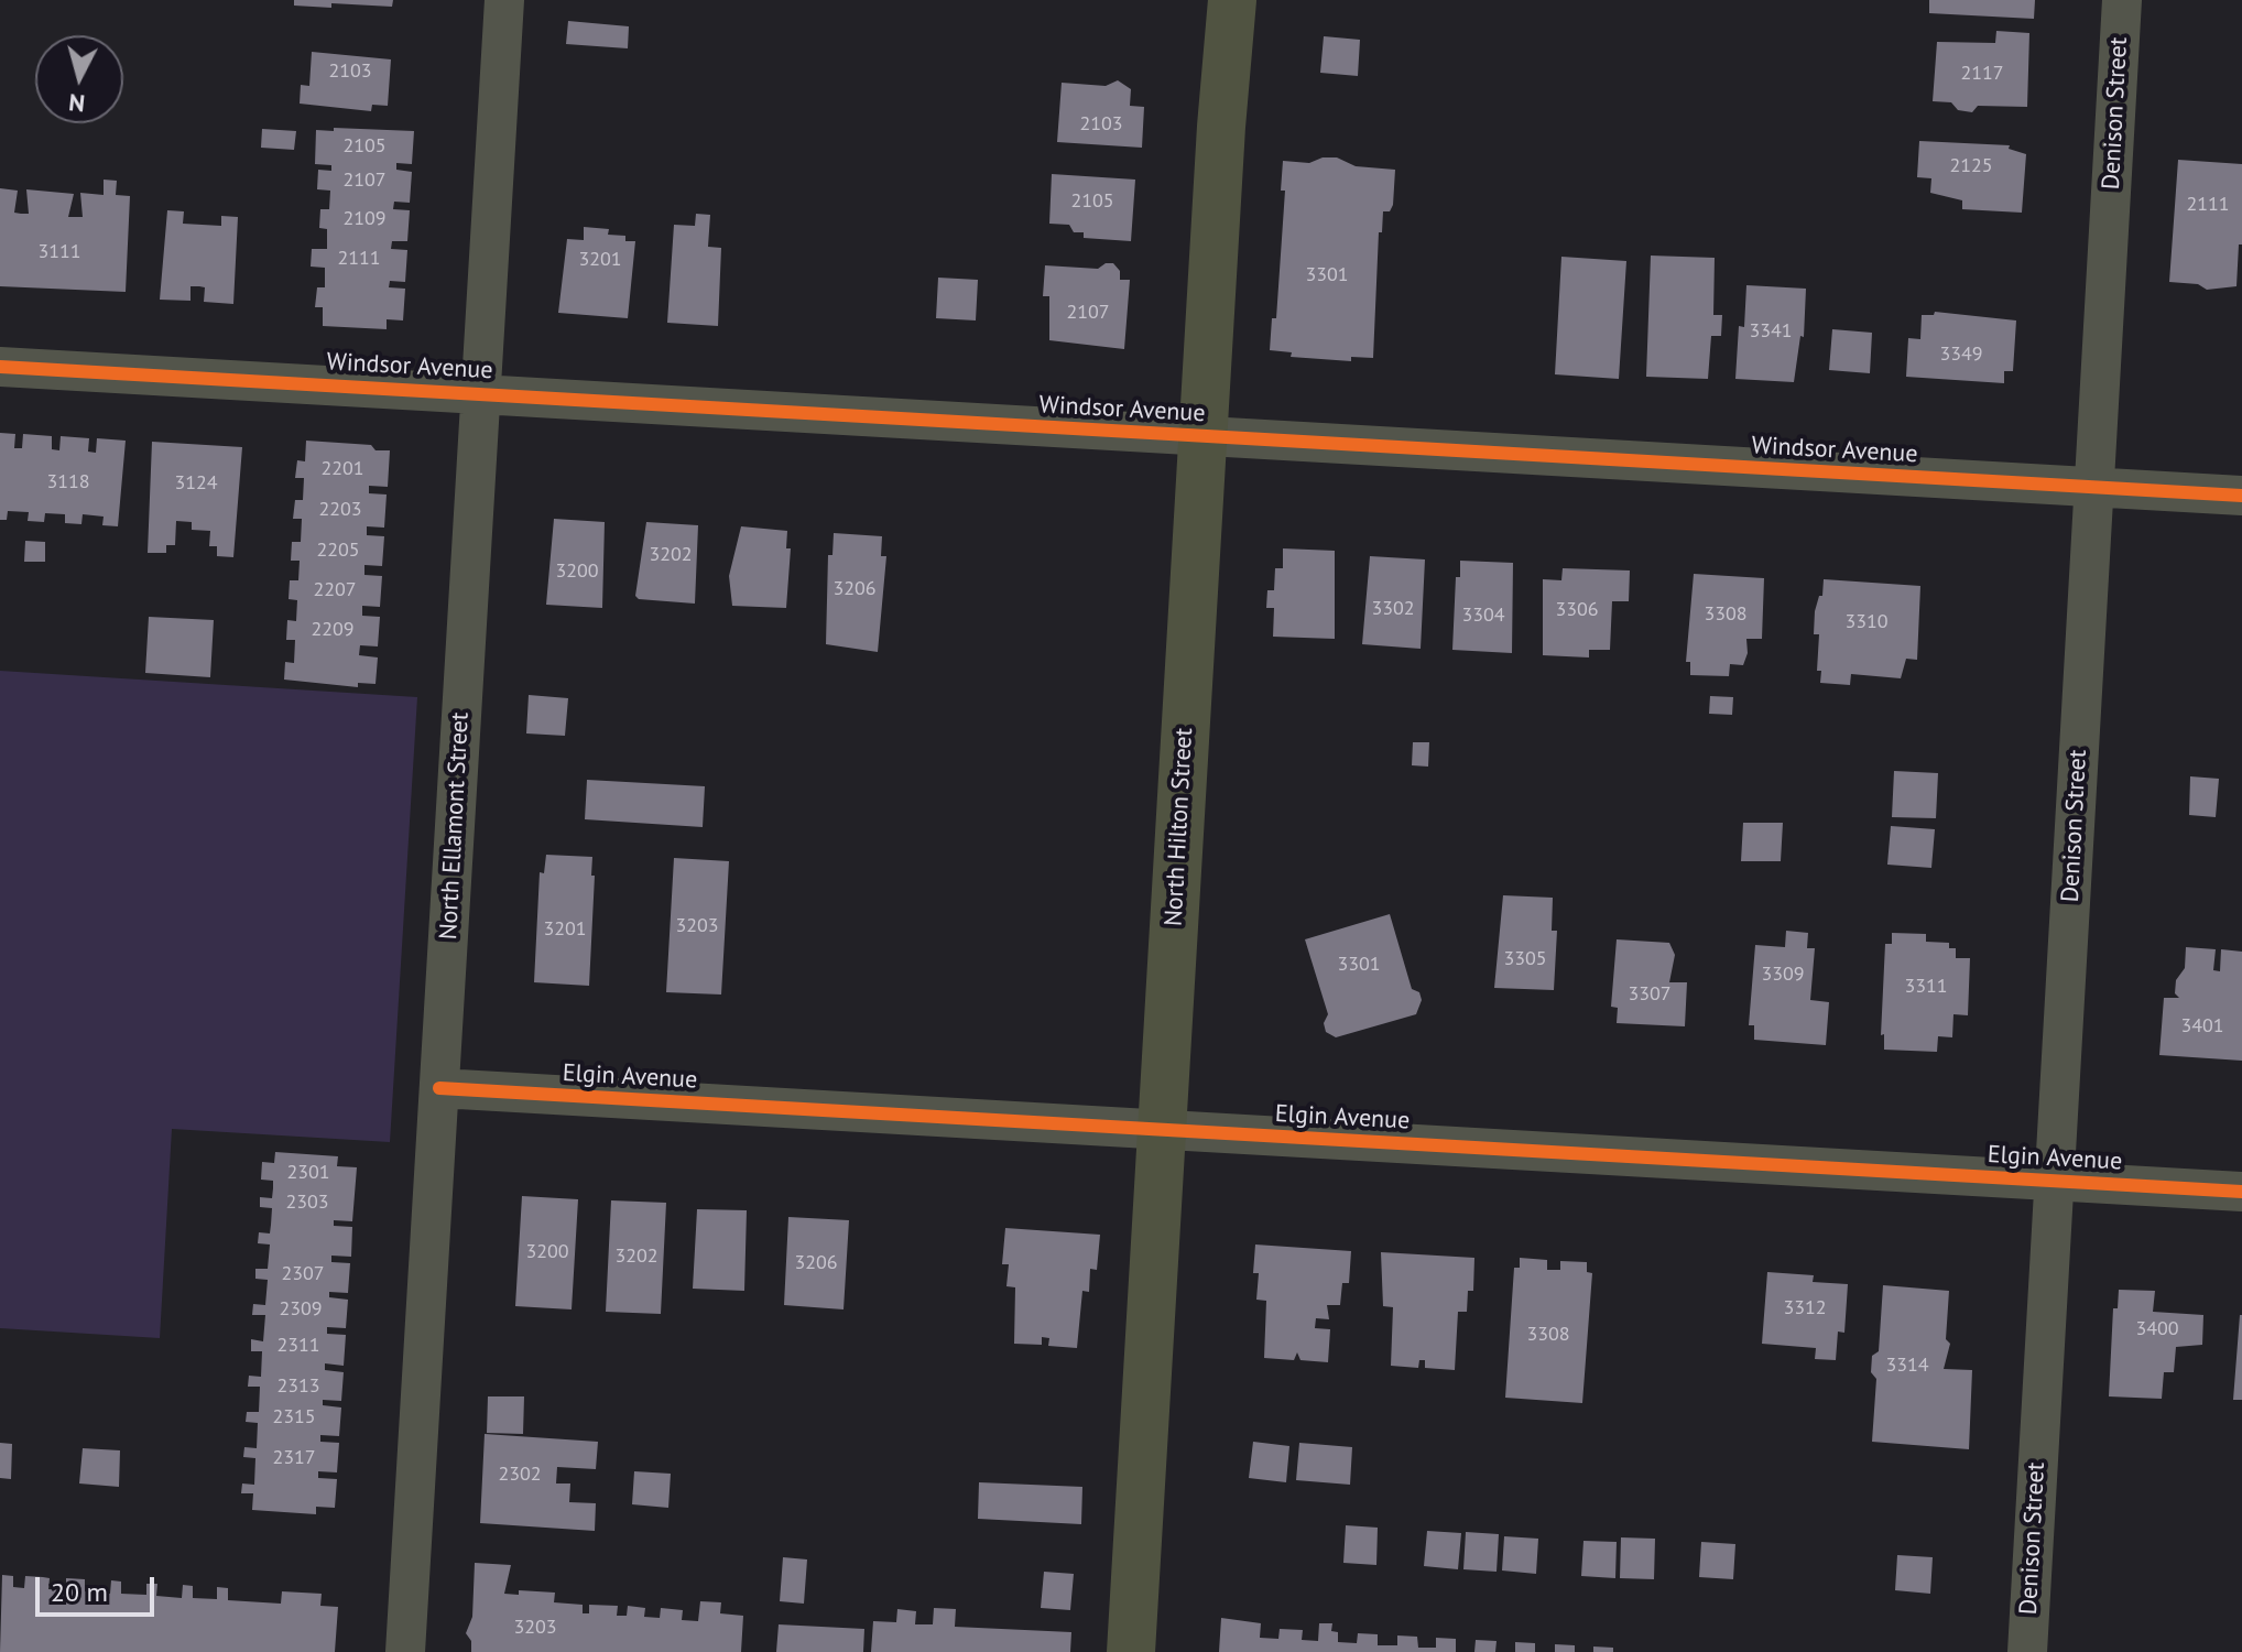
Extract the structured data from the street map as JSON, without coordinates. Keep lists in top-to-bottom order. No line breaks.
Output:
{"streets":{"main road":["North Hilton Street"],"street":["Denison Street","Windsor Avenue","North Ellamont Street","Elgin Avenue"]},"crossings":[["Denison Street","Windsor Avenue"],["Denison Street","Elgin Avenue"],["Windsor Avenue","North Ellamont Street"],["Windsor Avenue","North Hilton Street"],["North Ellamont Street","Elgin Avenue"],["North Hilton Street","Elgin Avenue"]],"house_numbers":["2103","2117","2103","2105","2125","2107","2105","2111","2109","3111","2111","3201","3301","2107","3341","3349","2201","3118","3124","2203","2205","3202","3200","3206","2207","3302","3306","3308","3304","3310","2209","3203","3201","3305","3301","3309","3311","3307","3401","2301","2303","3200","3202","3206","2307","3312","2309","3400","3308","2311","3314","2313","2315","2317","2302","3203"],"scale_bar":"20 m","north":"bottom"}
